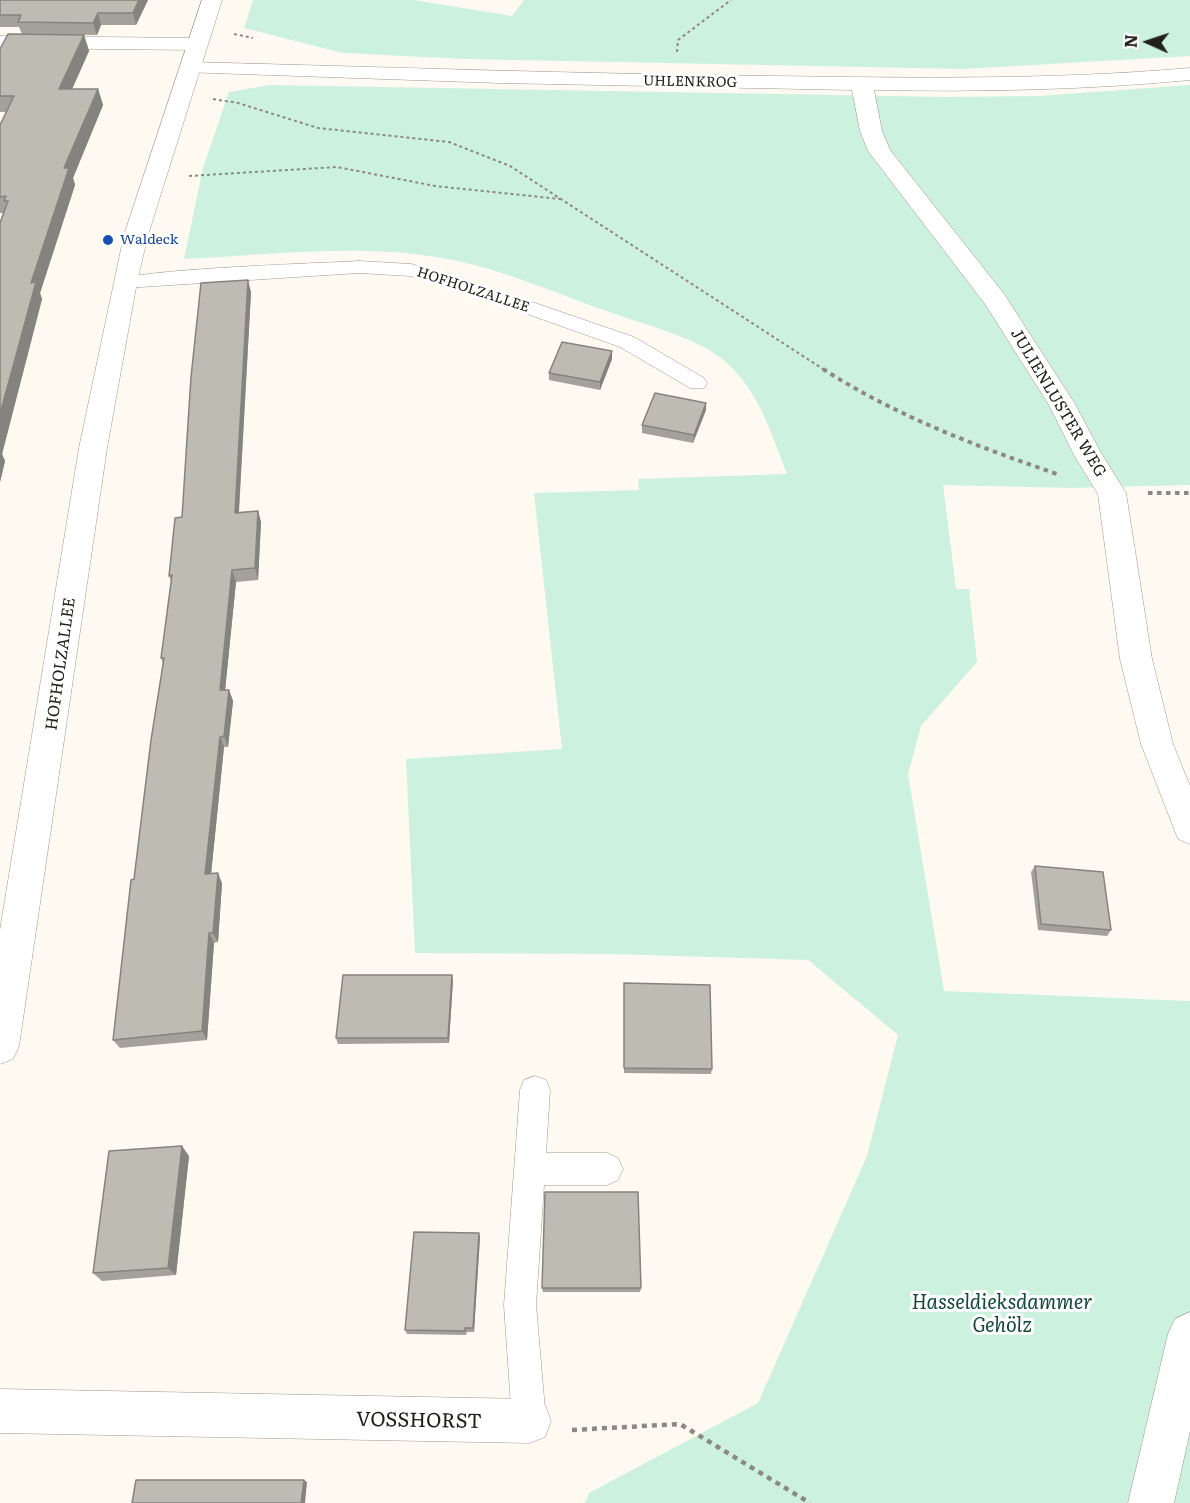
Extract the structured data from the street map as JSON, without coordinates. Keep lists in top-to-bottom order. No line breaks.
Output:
{"streets":{"street":["UHLENKROG","HOFHOLZALLEE","JULIENLUSTER WEG","VOSSHORST"]},"crossings":[["UHLENKROG","HOFHOLZALLEE"],["UHLENKROG","JULIENLUSTER WEG"]],"parks":["Hasseldieksdammer Gehölz"],"places":["Waldeck"],"north":"left"}
